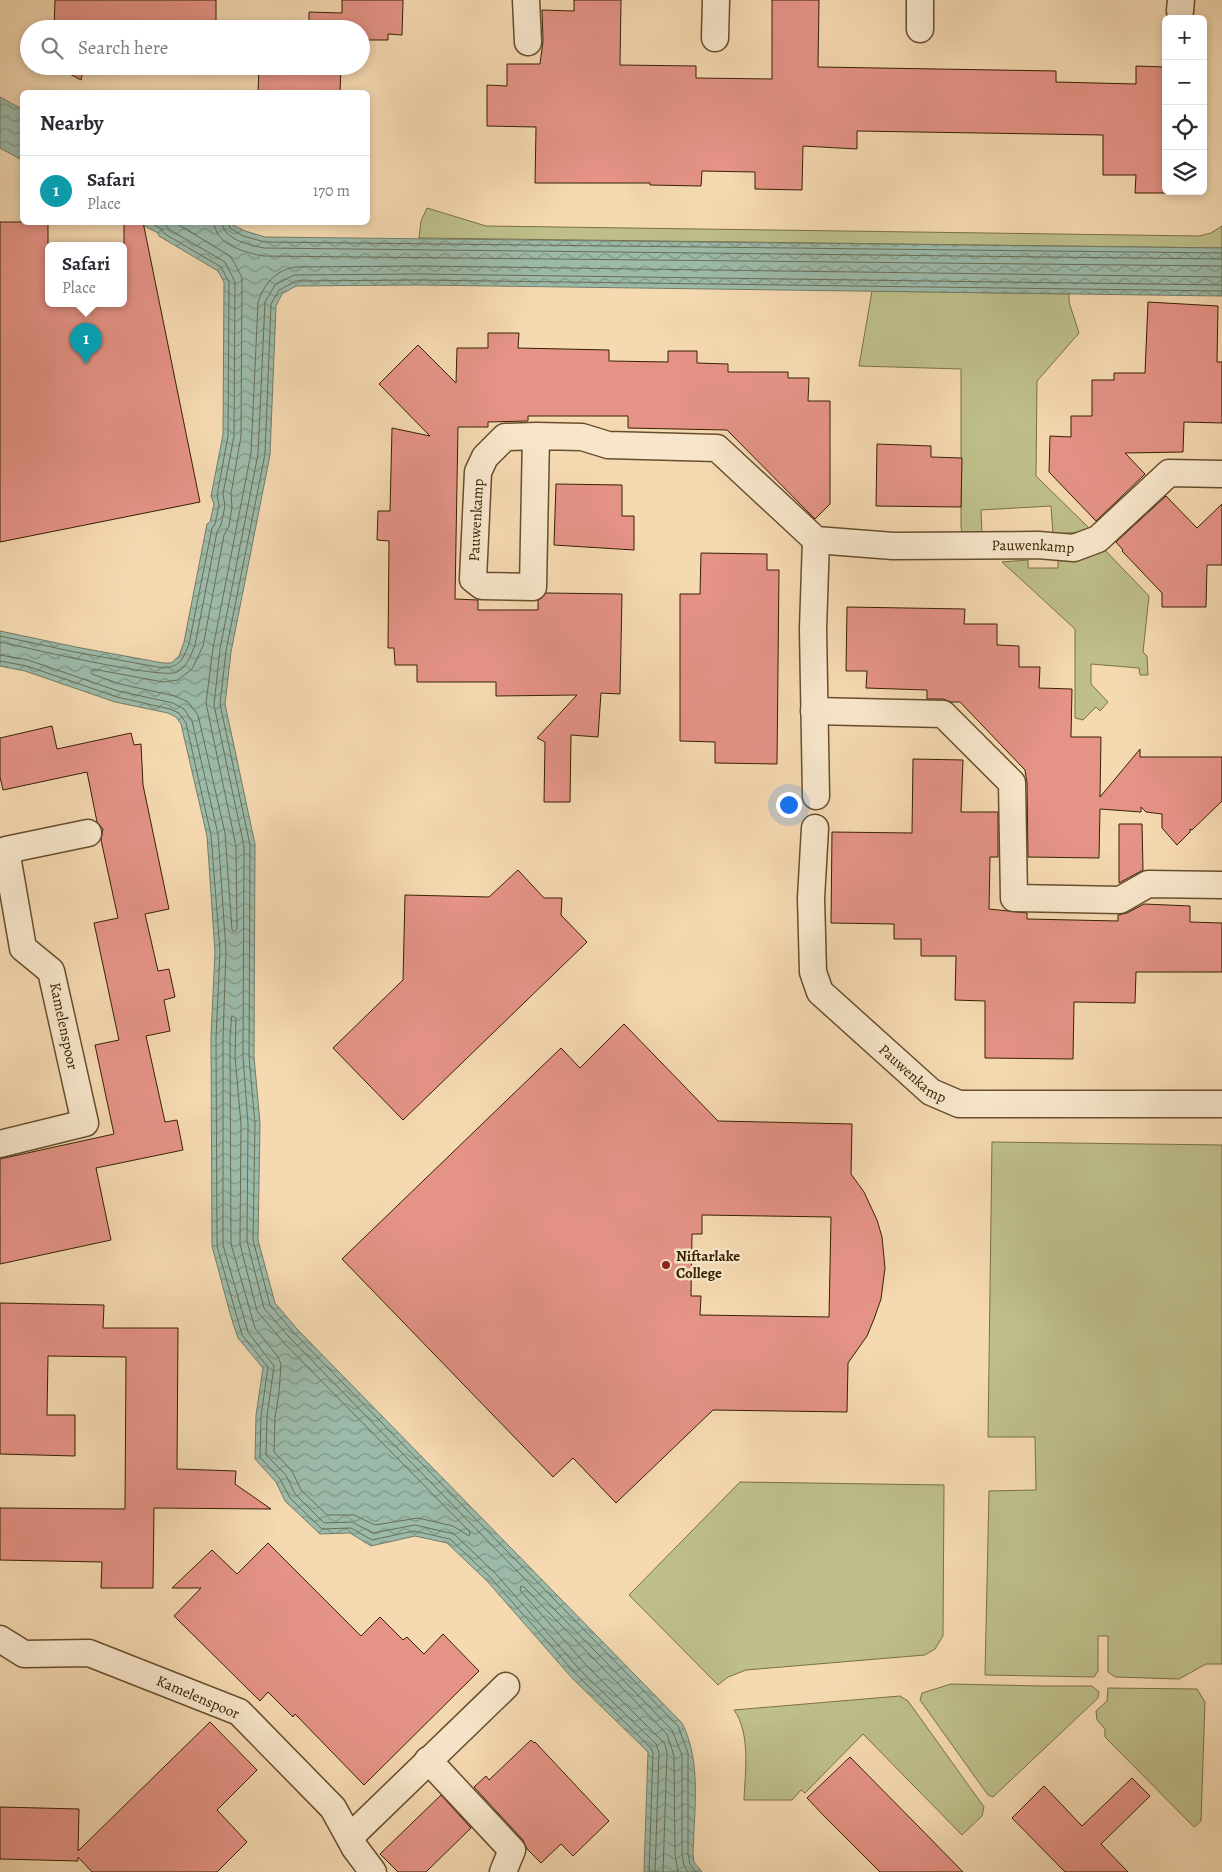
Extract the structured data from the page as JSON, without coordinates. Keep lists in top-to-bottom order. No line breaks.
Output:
{"streets":{"street":["Pauwenkamp","Kamelenspoor"]},"places":["Niftarlake College"],"page":{"map_buttons":["+","−"],"search":"Search here","heading":"Nearby","list":[{"mark":"1","name":"Safari","note":"Place","value":"170 m"}],"popup":["Safari","Place"],"pins":"1"}}
